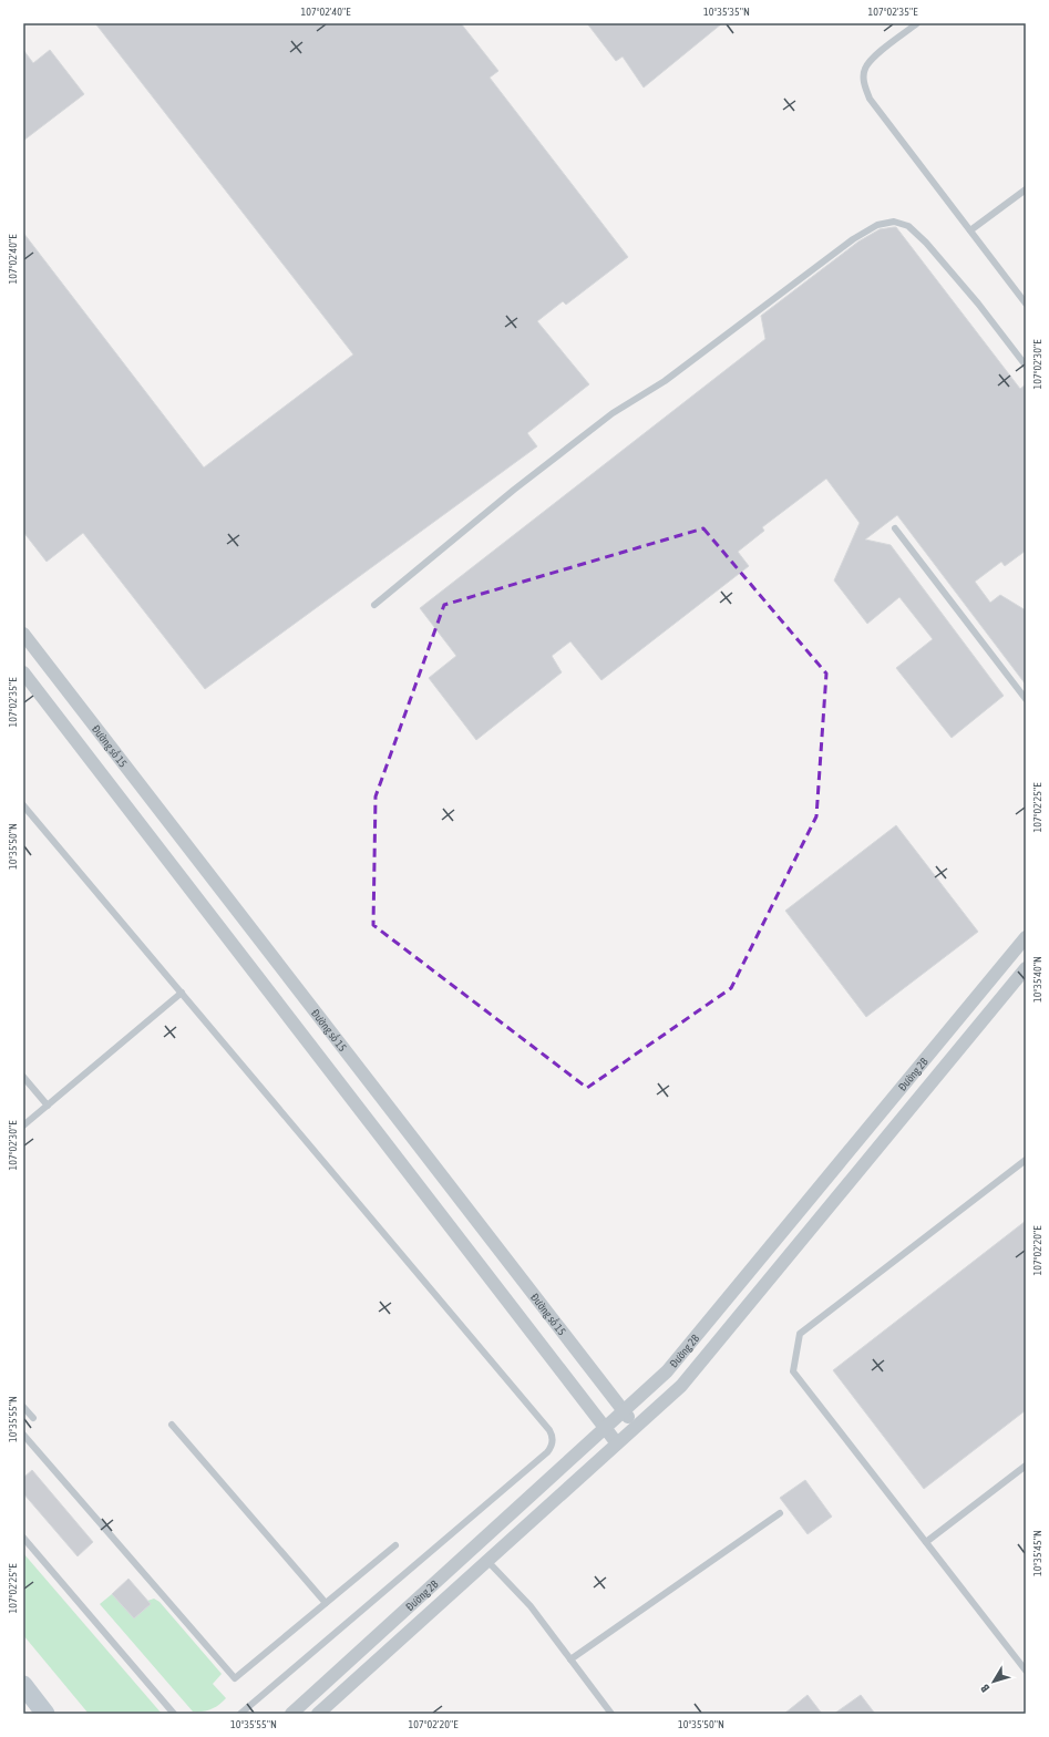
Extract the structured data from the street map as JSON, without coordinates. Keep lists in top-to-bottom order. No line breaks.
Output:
{"streets":{"street":["Đường số 15","Đường 2B"]},"crossings":[["Đường số 15","Đường 2B"]],"north":"bottom left","coordinates":["107°02'40\"E","10°35'35\"N","107°02'35\"E","107°02'30\"E","107°02'25\"E","10°35'50\"N","10°35'40\"N","107°02'20\"E","10°35'55\"N","10°35'45\"N"]}
